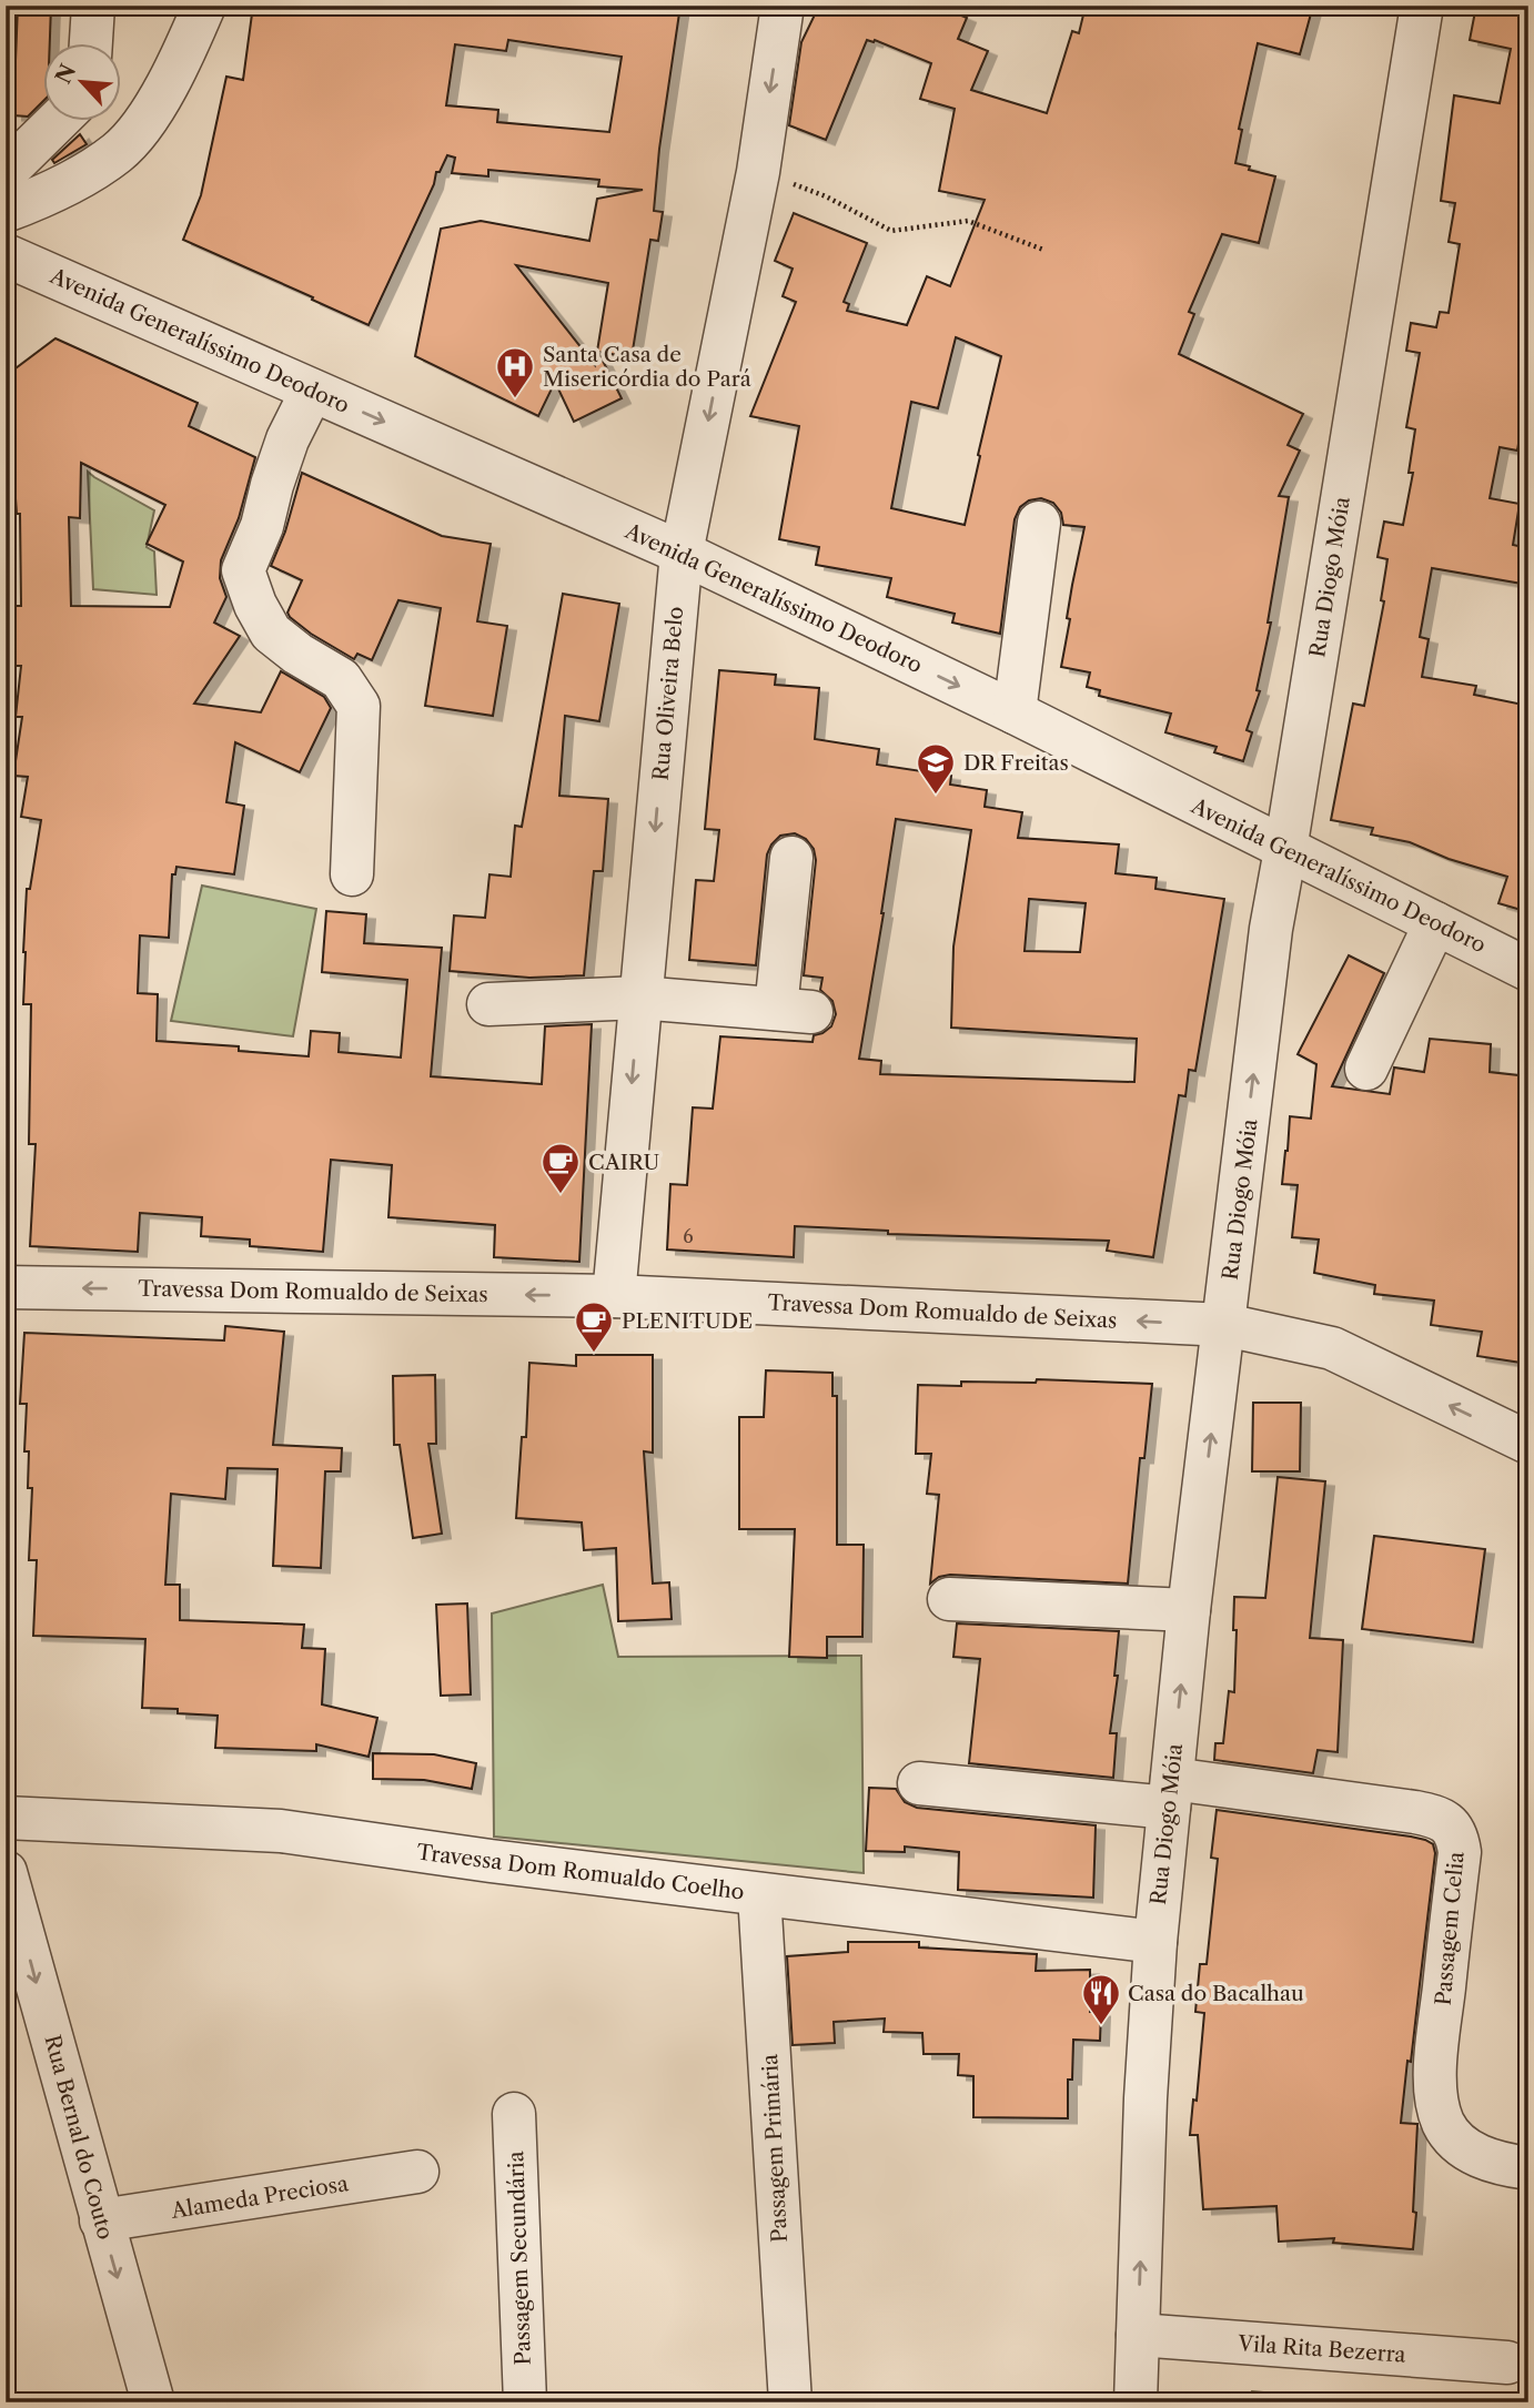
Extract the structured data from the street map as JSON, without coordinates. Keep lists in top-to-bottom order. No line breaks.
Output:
{"streets":{"street":["Avenida Generalíssimo Deodoro","Rua Diogo Móia","Rua Oliveira Belo","Travessa Dom Romualdo de Seixas","Travessa Dom Romualdo Coelho","Passagem Celia","Rua Bernal do Couto","Passagem Primária","Alameda Preciosa","Passagem Secundária","Vila Rita Bezerra"]},"crossings":[["Avenida Generalíssimo Deodoro","Rua Diogo Móia"],["Avenida Generalíssimo Deodoro","Rua Oliveira Belo"],["Rua Diogo Móia","Travessa Dom Romualdo de Seixas"],["Rua Diogo Móia","Travessa Dom Romualdo Coelho"],["Rua Diogo Móia","Passagem Celia"],["Rua Diogo Móia","Vila Rita Bezerra"],["Rua Oliveira Belo","Travessa Dom Romualdo de Seixas"],["Travessa Dom Romualdo Coelho","Passagem Primária"],["Rua Bernal do Couto","Alameda Preciosa"]],"one_way":["Avenida Generalíssimo Deodoro","Rua Diogo Móia","Rua Oliveira Belo","Travessa Dom Romualdo de Seixas","Rua Bernal do Couto"],"places":{"hospital":["Santa Casa de Misericórdia do Pará"],"school or university":["DR Freitas"],"cafe":["CAIRU","PLENITUDE"],"restaurant":["Casa do Bacalhau"]},"house_numbers":["6"],"north":"top left"}
